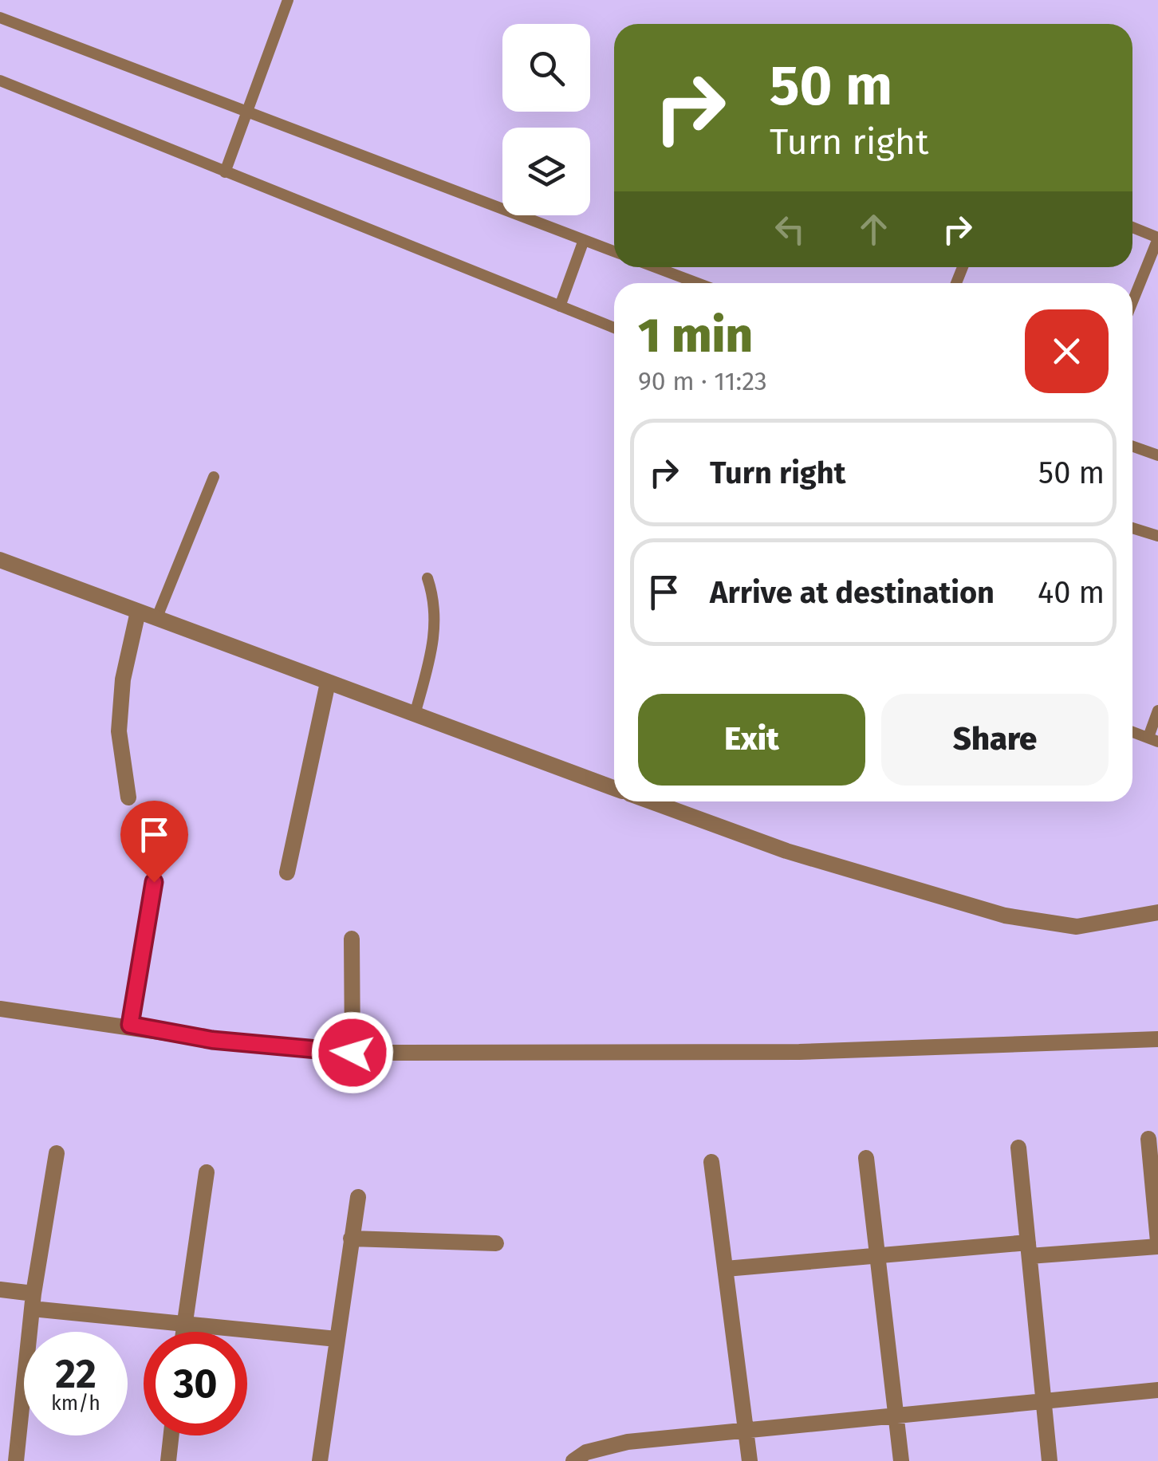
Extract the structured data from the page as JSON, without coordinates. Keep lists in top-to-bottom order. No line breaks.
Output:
{"page":{"turn":["50 m","Turn right"],"heading":["1 min","90 m · 11:23"],"list":[{"name":"Turn right","value":"50 m"},{"name":"Arrive at destination","value":"40 m"}],"buttons":["Exit","Share"],"speed":"22 km/h","limit":"30"}}
